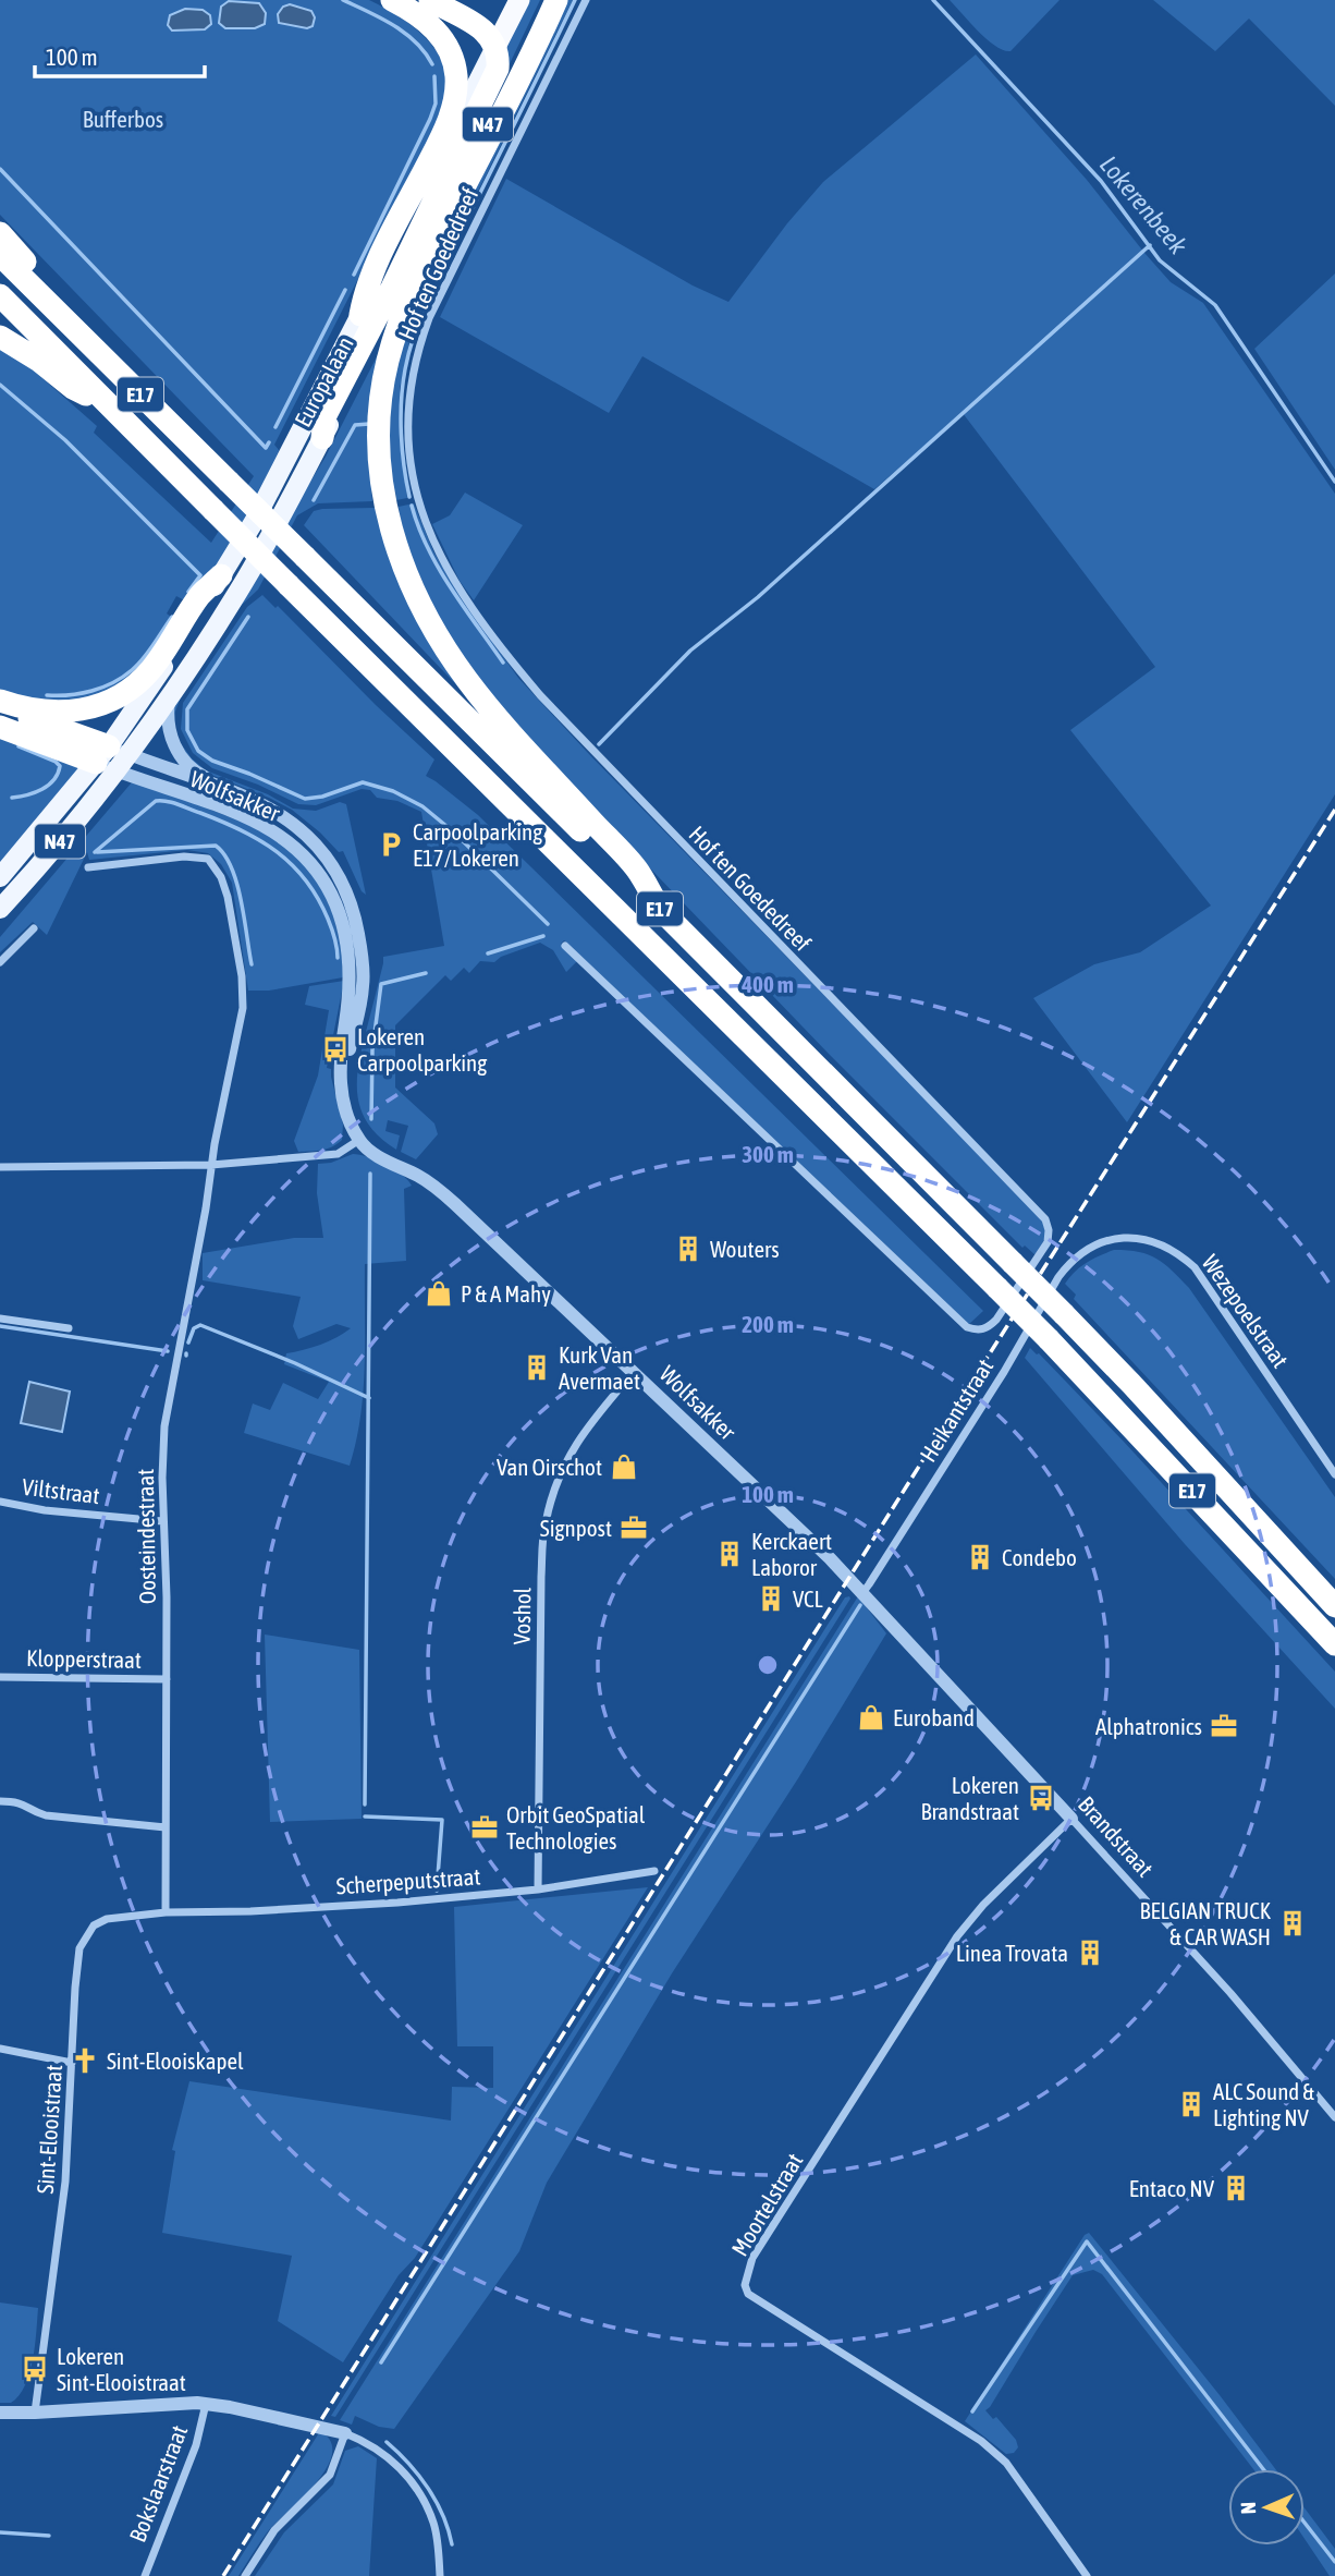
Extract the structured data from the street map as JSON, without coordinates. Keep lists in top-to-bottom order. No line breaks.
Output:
{"streets":{"highway":["N47","Europalaan","E17"],"street":["Hof ten Goededreef","Wolfsakker","Wezepoelstraat","Heikantstraat","Viltstraat","Oosteindestraat","Voshol","Klopperstraat","Brandstraat","Scherpeputstraat","Sint-Elooistraat","Moortelstraat","Bokslaarstraat"]},"crossings":[["N47","Europalaan"],["N47","Wolfsakker"],["Europalaan","Wolfsakker"],["Wolfsakker","Heikantstraat"],["Wolfsakker","Voshol"],["Wolfsakker","Brandstraat"],["Wezepoelstraat","Heikantstraat"],["Heikantstraat","Brandstraat"],["Viltstraat","Oosteindestraat"],["Oosteindestraat","Klopperstraat"],["Oosteindestraat","Scherpeputstraat"],["Oosteindestraat","Sint-Elooistraat"],["Voshol","Scherpeputstraat"],["Brandstraat","Moortelstraat"],["Scherpeputstraat","Sint-Elooistraat"],["Sint-Elooistraat","Bokslaarstraat"]],"water":["Lokerenbeek"],"parks":["Bufferbos"],"places":{"parking":["Carpoolparking E17/Lokeren"],"bus stop":["Lokeren Carpoolparking","Lokeren Brandstraat","Lokeren Sint-Elooistraat"],"building":["Wouters","Kurk Van Avermaet","Kerckaert Laboror","Condebo","VCL","BELGIAN TRUCK & CAR WASH","Linea Trovata","ALC Sound & Lighting NV","Entaco NV"],"shop":["P & A Mahy","Van Oirschot","Euroband"],"office":["Signpost","Alphatronics","Orbit GeoSpatial Technologies"],"church":["Sint-Elooiskapel"]},"scale_bar":"100 m","north":"left","rings":["400 m","300 m","200 m","100 m"]}
